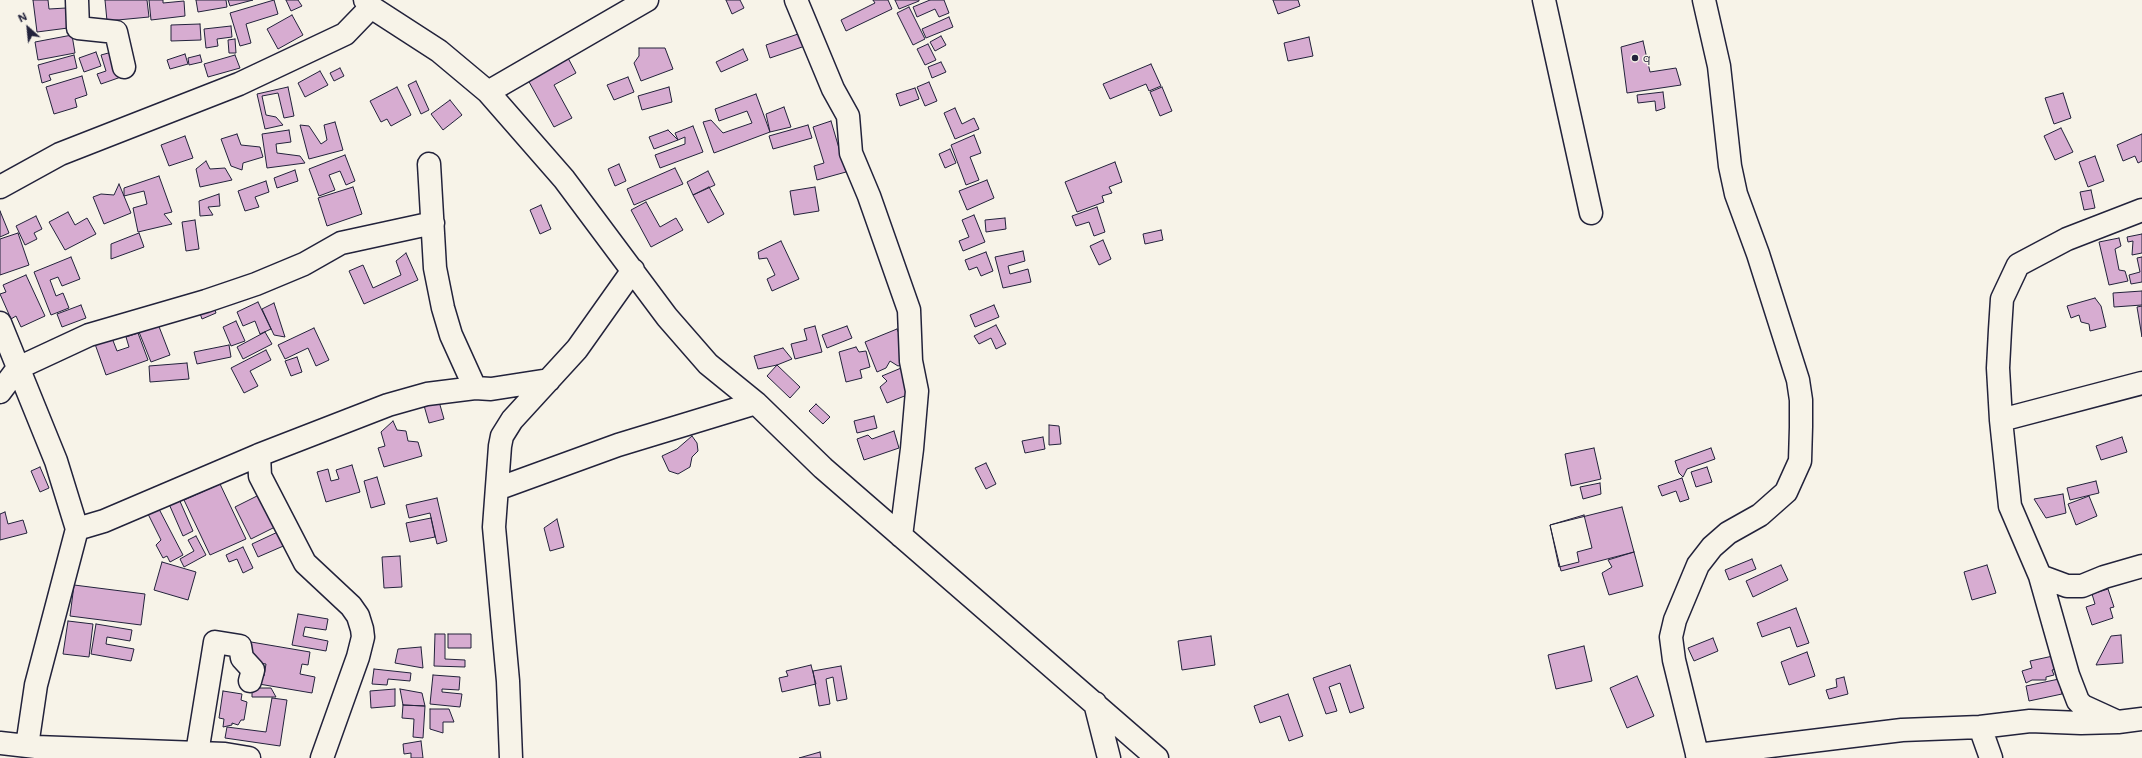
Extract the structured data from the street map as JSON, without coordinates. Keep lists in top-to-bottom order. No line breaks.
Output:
{"places":["q"],"north":"top left"}
